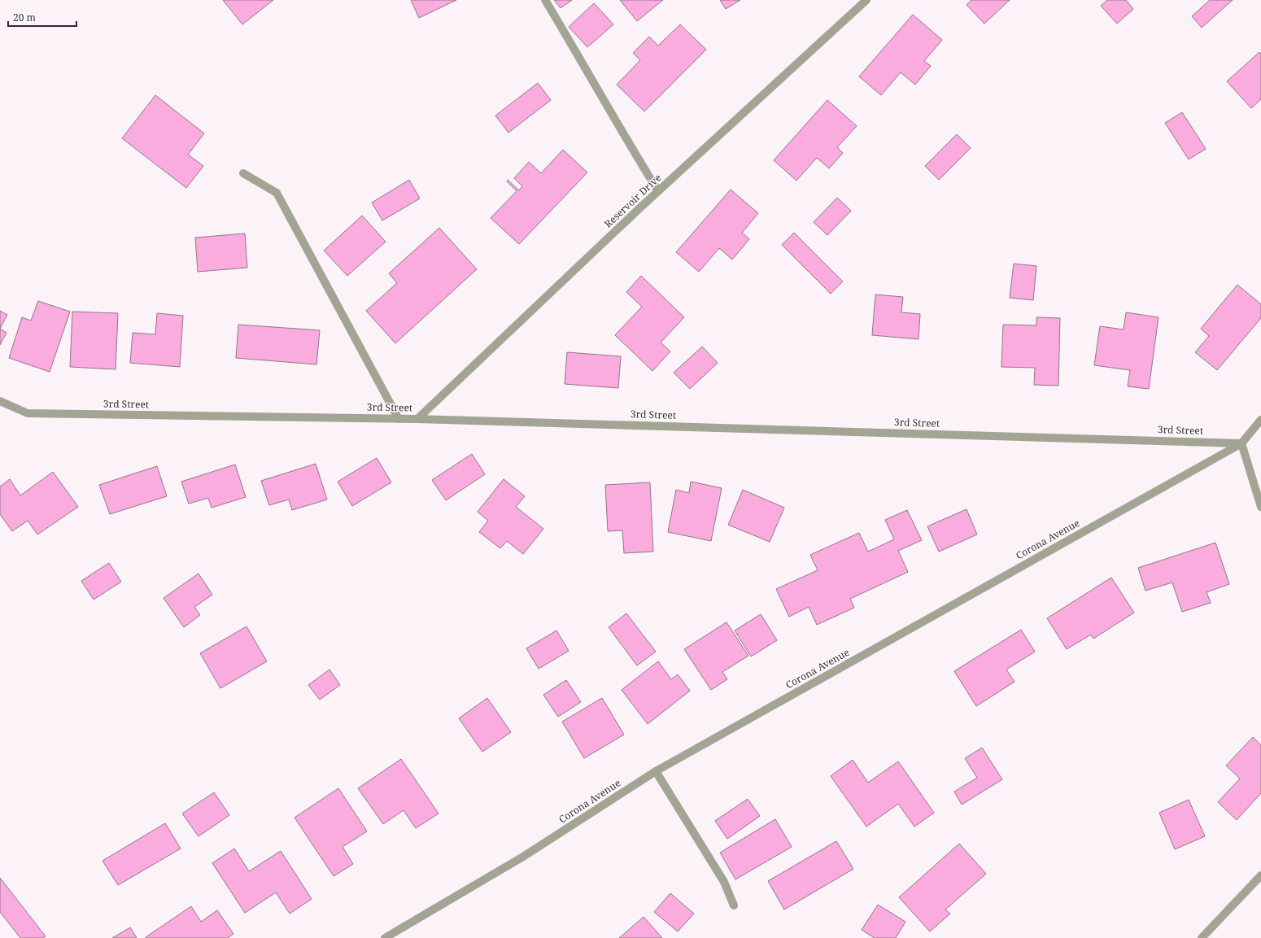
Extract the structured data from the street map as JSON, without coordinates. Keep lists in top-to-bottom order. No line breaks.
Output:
{"streets":{"street":["Reservoir Drive","3rd Street","Corona Avenue"]},"crossings":[["Reservoir Drive","3rd Street"],["3rd Street","Corona Avenue"]],"scale_bar":"20 m"}
